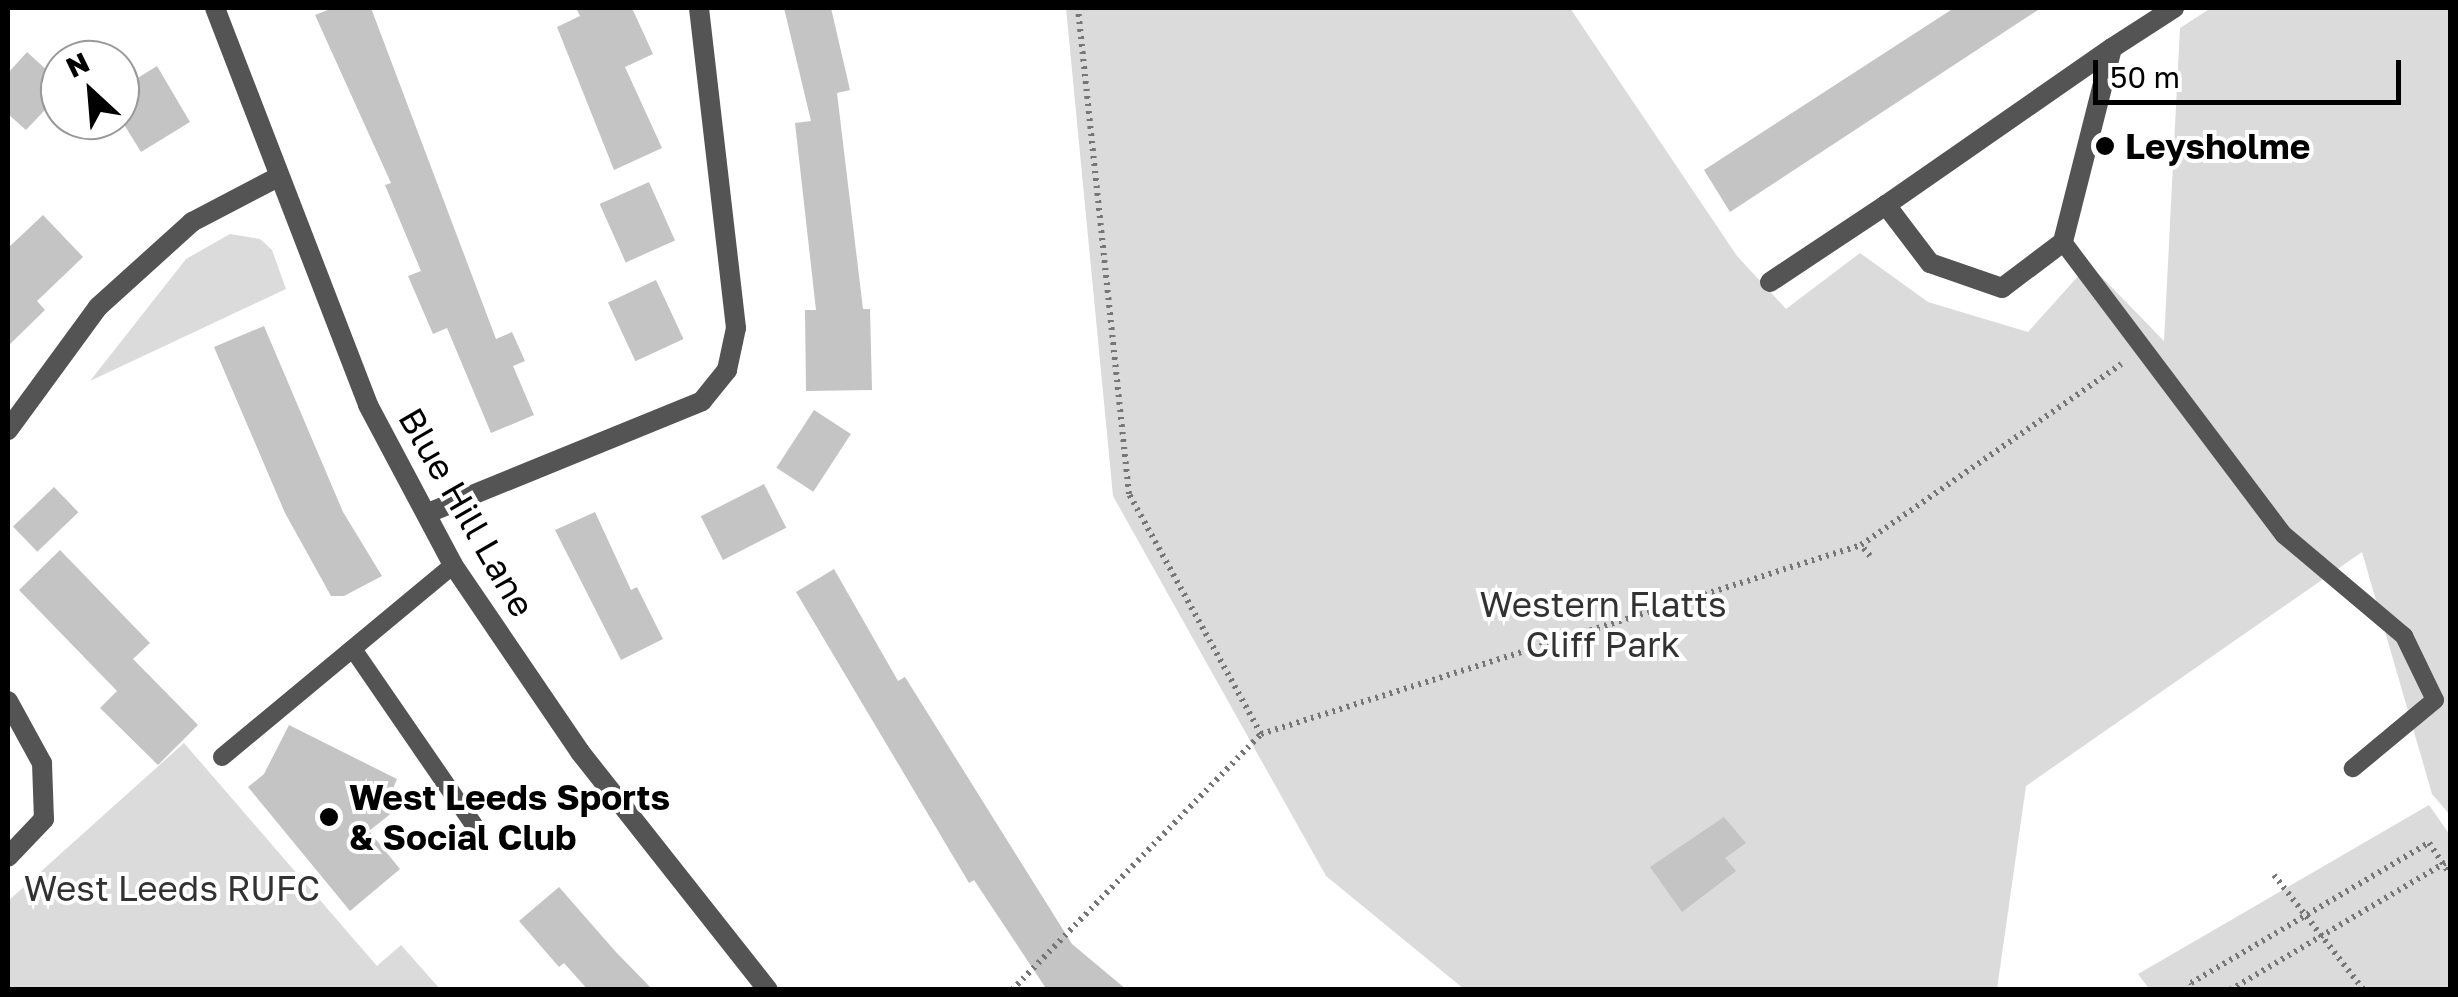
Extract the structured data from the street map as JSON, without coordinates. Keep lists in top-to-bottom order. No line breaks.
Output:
{"streets":{"street":["Blue Hill Lane"]},"parks":["Western Flatts Cliff Park","West Leeds RUFC"],"places":["Leysholme","West Leeds Sports & Social Club"],"scale_bar":"50 m","north":"top left"}
